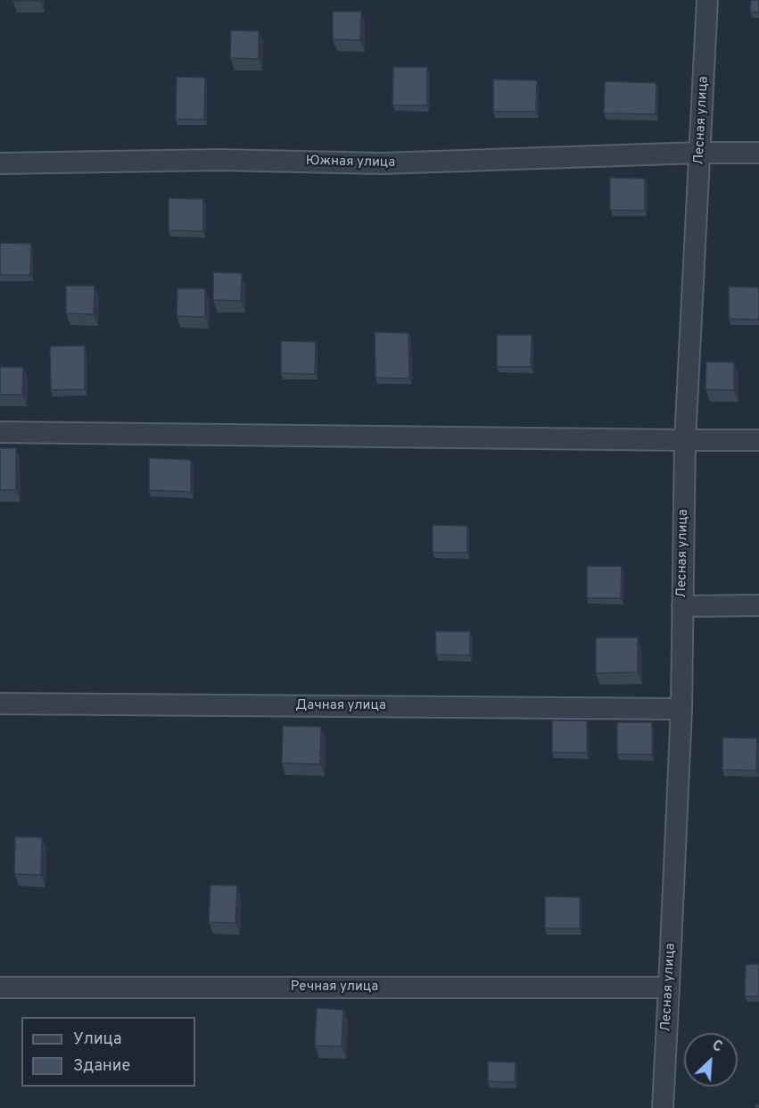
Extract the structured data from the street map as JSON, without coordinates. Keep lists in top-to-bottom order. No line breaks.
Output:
{"streets":{"street":["Лесная улица","Южная улица","Дачная улица","Речная улица"]},"crossings":[["Лесная улица","Южная улица"],["Лесная улица","Дачная улица"],["Лесная улица","Речная улица"]],"legend":["Улица","Здание"],"north":"top right"}
